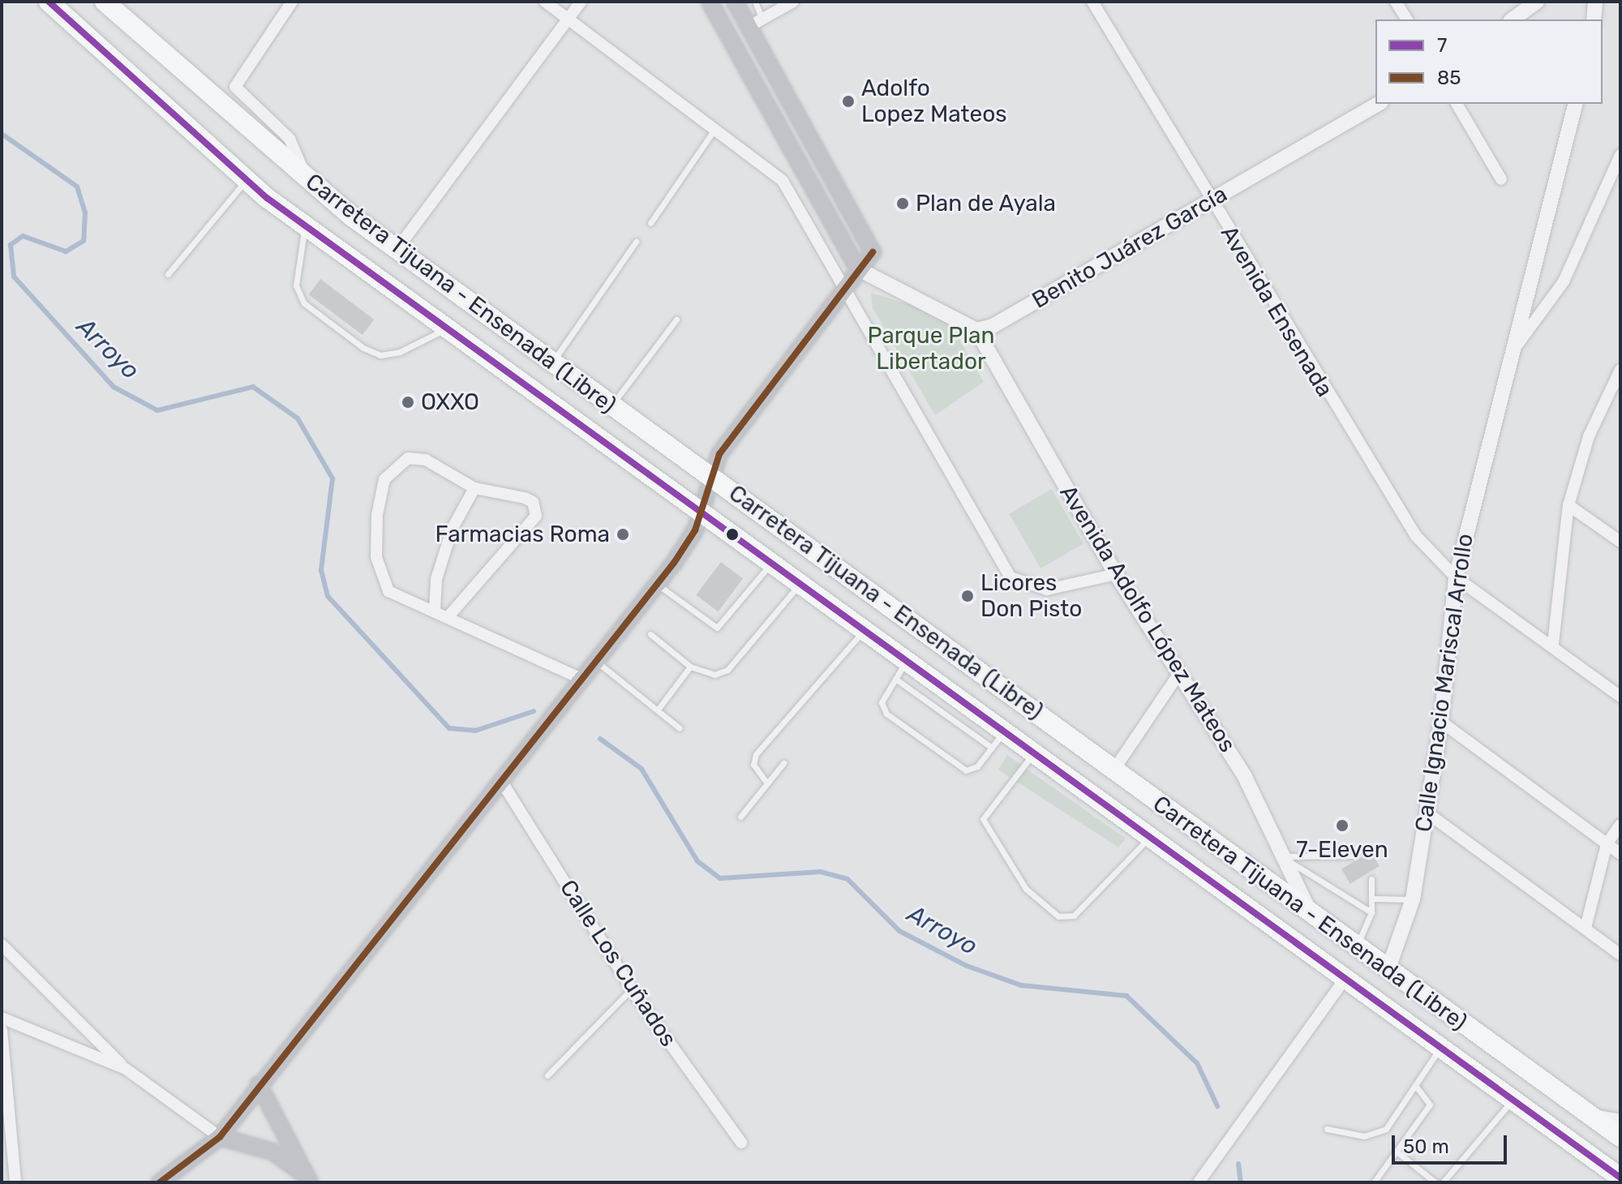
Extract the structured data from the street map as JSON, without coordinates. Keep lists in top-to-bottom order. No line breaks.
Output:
{"streets":{"highway":["Carretera Tijuana - Ensenada (Libre)"],"street":["Benito Juárez García","Avenida Ensenada","Avenida Adolfo López Mateos","Calle Ignacio Mariscal Arrollo","Calle Los Cuñados"]},"crossings":[["Benito Juárez García","Avenida Ensenada"],["Benito Juárez García","Avenida Adolfo López Mateos"],["Carretera Tijuana - Ensenada (Libre)","Avenida Adolfo López Mateos"],["Carretera Tijuana - Ensenada (Libre)","Calle Ignacio Mariscal Arrollo"],["Avenida Ensenada","Calle Ignacio Mariscal Arrollo"]],"water":["Arroyo"],"parks":["Parque Plan Libertador"],"places":["Adolfo Lopez Mateos","Plan de Ayala","OXXO","Farmacias Roma","Licores Don Pisto","7-Eleven"],"lines":["transit line 7","transit line 85"],"legend":["7","85"],"scale_bar":"50 m"}
